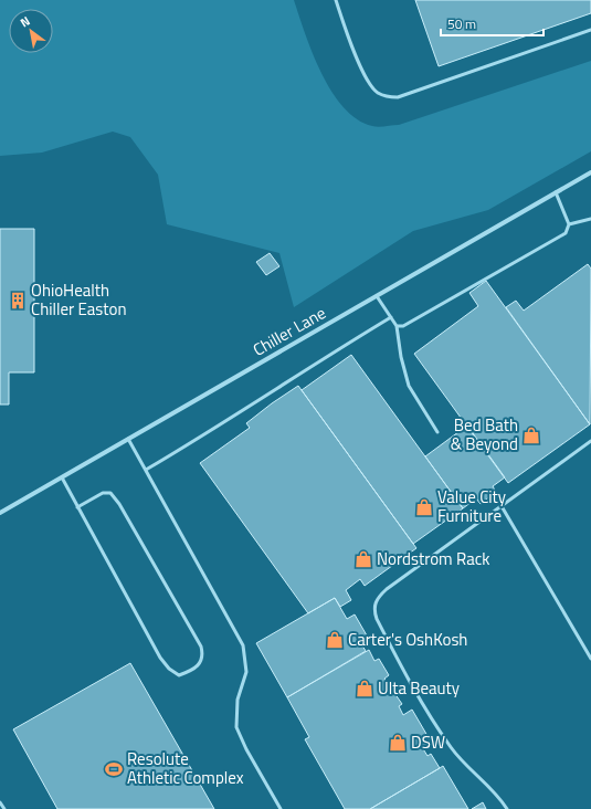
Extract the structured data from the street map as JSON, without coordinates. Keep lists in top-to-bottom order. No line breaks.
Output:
{"streets":{"street":["Chiller Lane"]},"places":{"building":["OhioHealth Chiller Easton"],"shop":["Bed Bath & Beyond","Value City Furniture","Nordstrom Rack","Carter's OshKosh","Ulta Beauty","DSW"],"sports":["Resolute Athletic Complex"]},"scale_bar":"50 m","north":"top left"}
